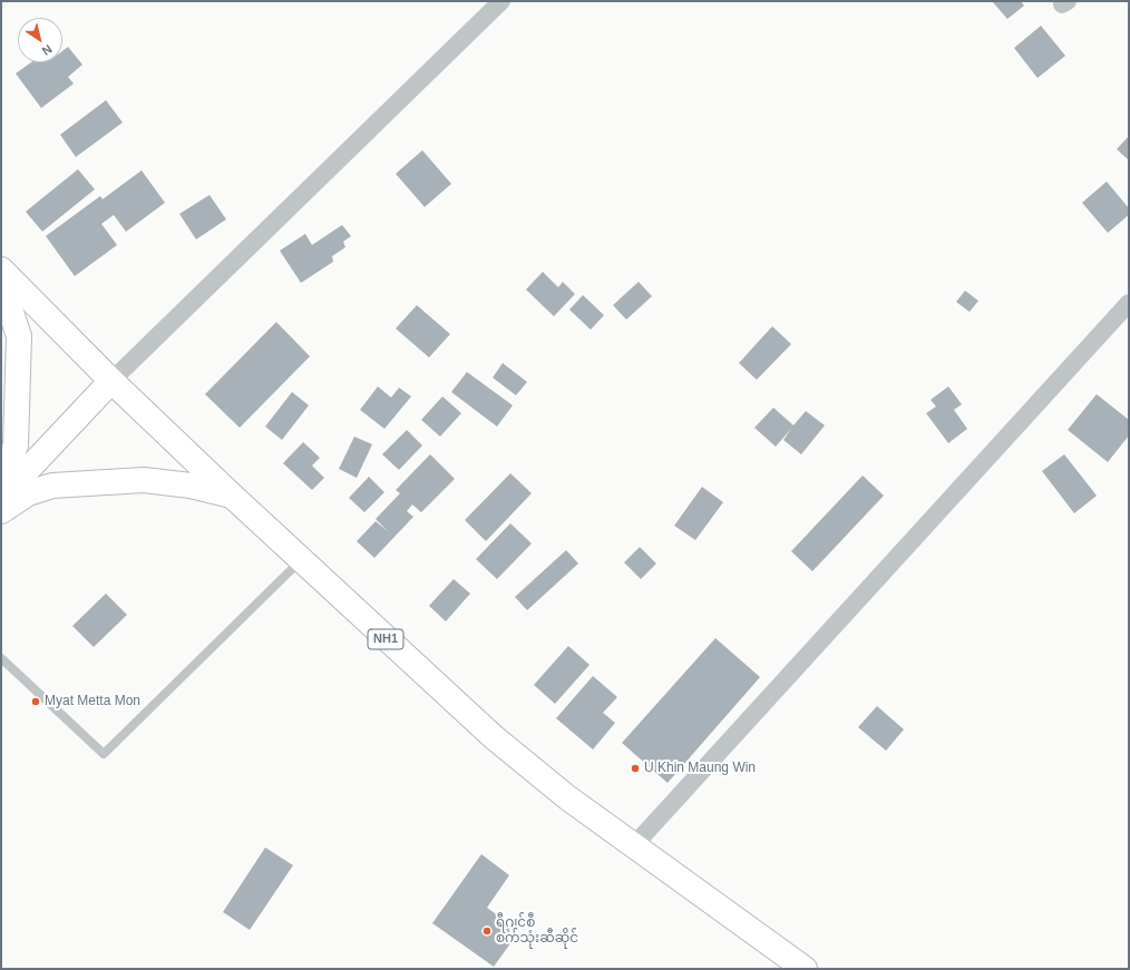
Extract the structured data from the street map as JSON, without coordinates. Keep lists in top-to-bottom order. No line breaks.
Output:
{"streets":{"main road":["NH1"]},"places":["Myat Metta Mon","U Khin Maung Win","ရီဂျင်စီ စက်သုံးဆီဆိုင်"],"north":"bottom right"}
